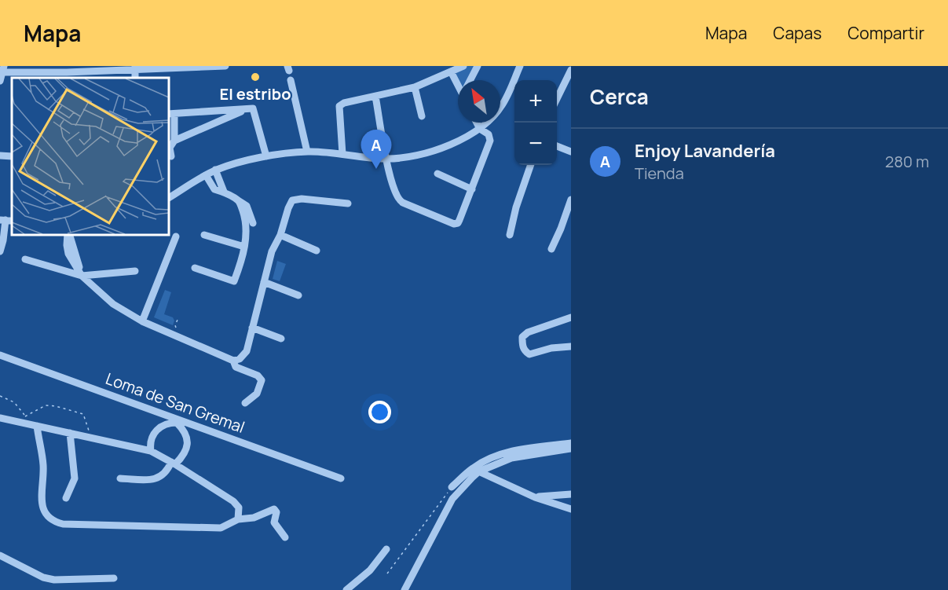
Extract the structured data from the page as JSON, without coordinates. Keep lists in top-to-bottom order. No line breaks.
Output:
{"streets":{"street":["Loma de San Gremal"]},"places":["El estribo"],"north":"top left","page":{"header":"Mapa","nav":["Mapa","Capas","Compartir"],"heading":"Cerca","map_buttons":["+","−"],"list":[{"mark":"A","name":"Enjoy Lavandería","note":"Tienda","value":"280 m"}],"pins":"A"}}
